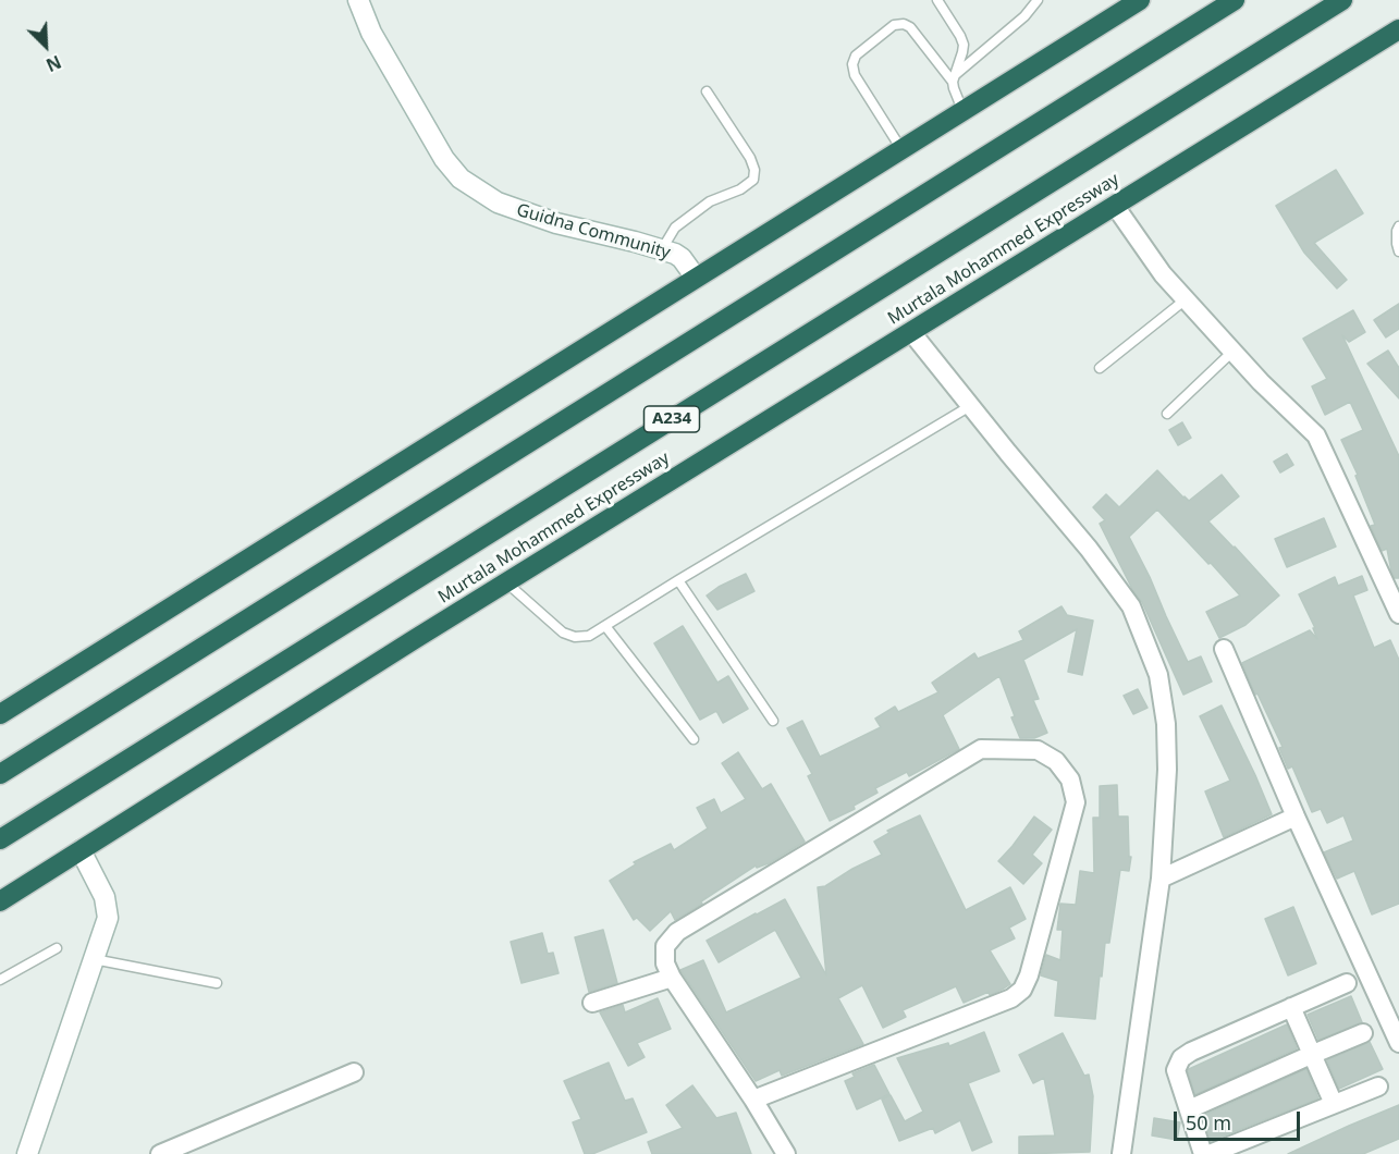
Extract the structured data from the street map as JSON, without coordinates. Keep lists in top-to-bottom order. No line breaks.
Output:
{"streets":{"highway":["Murtala Mohammed Expressway","A234"],"street":["Guidna Community"]},"scale_bar":"50 m","north":"bottom right"}
